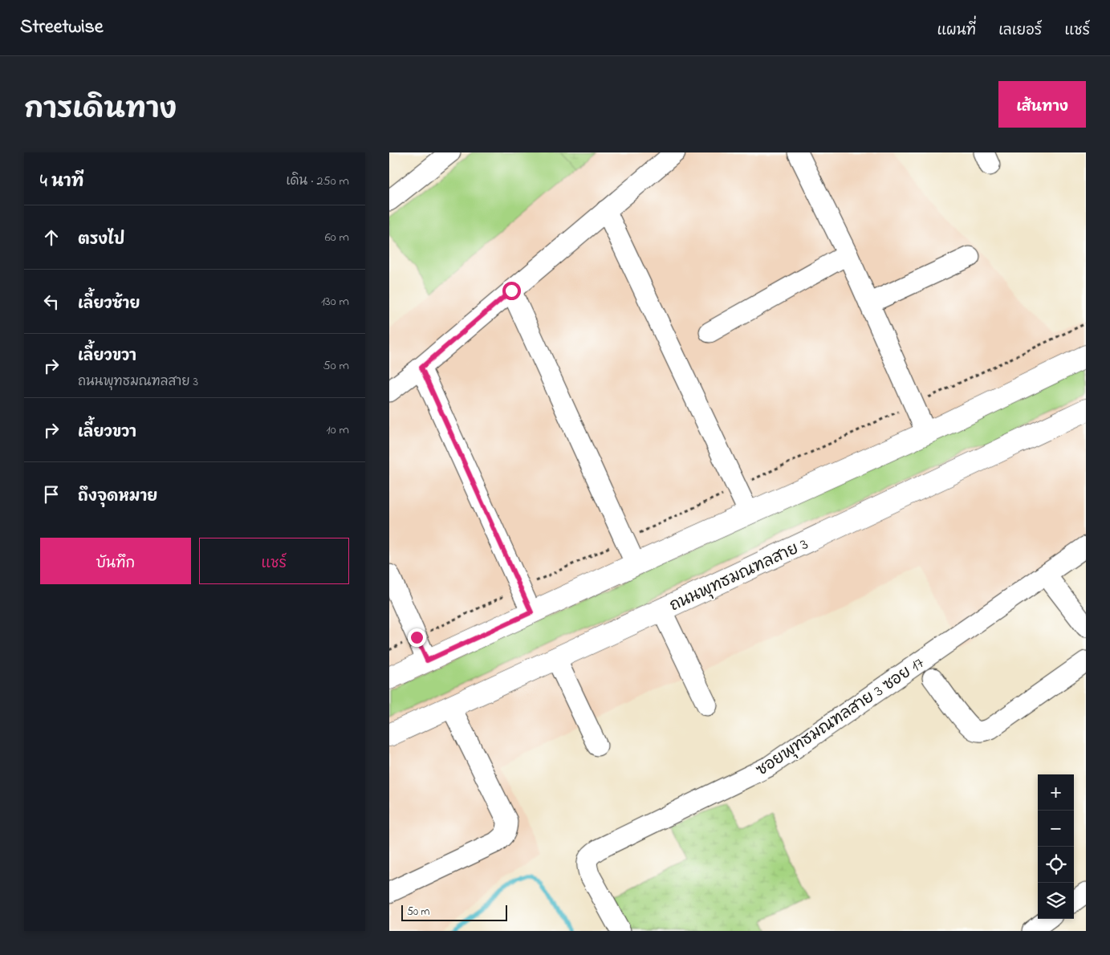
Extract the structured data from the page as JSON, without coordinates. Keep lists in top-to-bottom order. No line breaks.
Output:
{"streets":{"main road":["ถนนพุทธมณฑลสาย 3"],"street":["ซอยพุทธมณฑลสาย 3 ซอย 17"]},"scale_bar":"50 m","page":{"header":"Streetwise","nav":["แผนที่","เลเยอร์","แชร์"],"title":"การเดินทาง","buttons":["เส้นทาง",["บันทึก","แชร์"]],"heading":["4 นาที","เดิน · 250 m"],"list":[["ตรงไป","60 m"],["เลี้ยวซ้าย","130 m"],["เลี้ยวขวา","ถนนพุทธมณฑลสาย 3","50 m"],["เลี้ยวขวา","10 m"],"ถึงจุดหมาย"],"map_buttons":["+","−"],"scale":"50 m"}}
